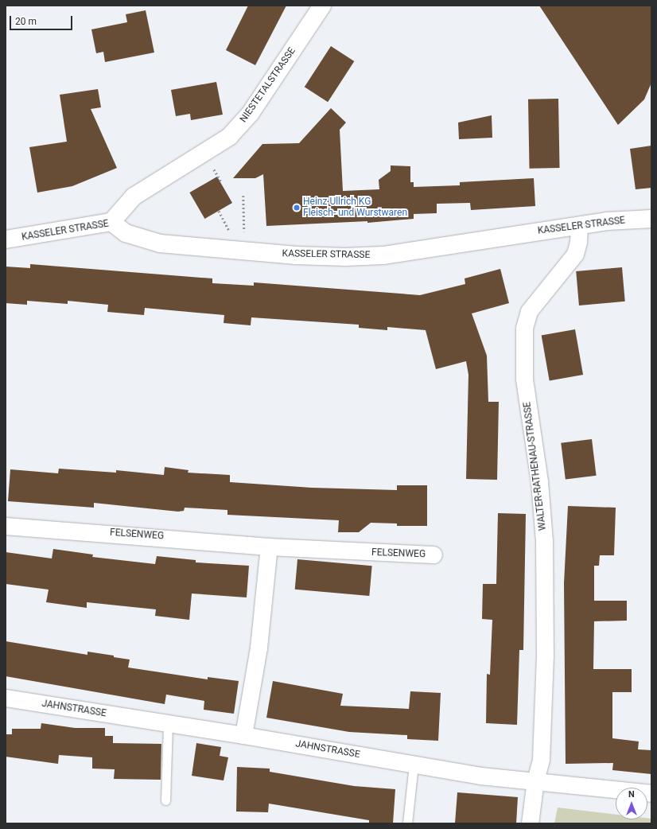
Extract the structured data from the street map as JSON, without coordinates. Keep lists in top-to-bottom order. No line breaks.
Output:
{"streets":{"main road":["NIESTETALSTRASSE","KASSELER STRASSE"],"street":["WALTER-RATHENAU-STRASSE","FELSENWEG","JAHNSTRASSE"]},"crossings":[["NIESTETALSTRASSE","KASSELER STRASSE"],["KASSELER STRASSE","WALTER-RATHENAU-STRASSE"],["WALTER-RATHENAU-STRASSE","JAHNSTRASSE"]],"places":["Heinz Ullrich KG Fleisch- und Wurstwaren"],"scale_bar":"20 m","north":"top"}
